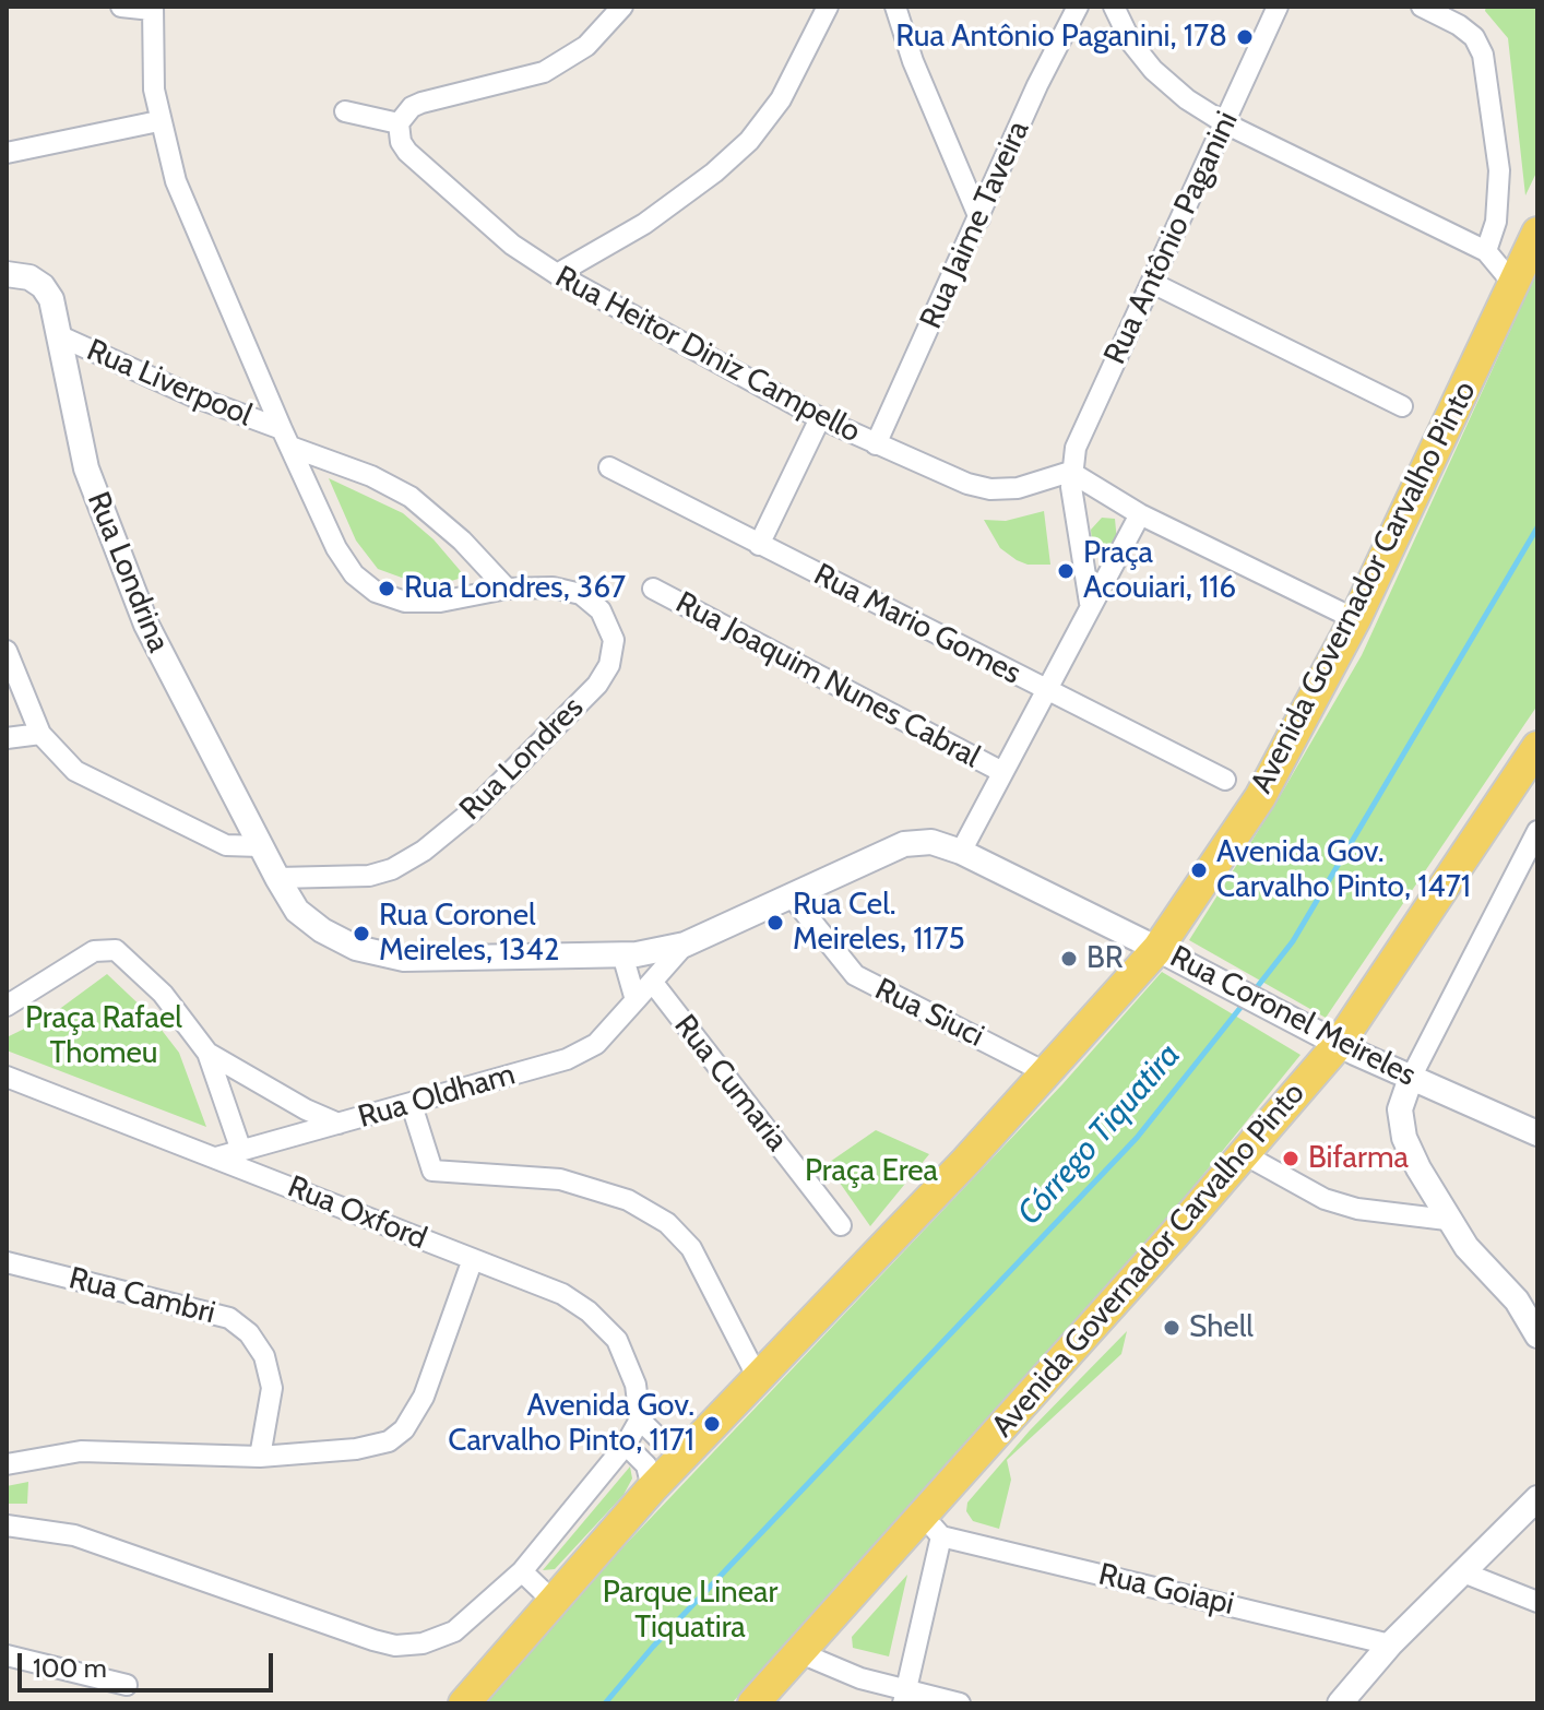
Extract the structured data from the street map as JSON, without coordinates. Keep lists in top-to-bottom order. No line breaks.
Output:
{"streets":{"main road":["Avenida Governador Carvalho Pinto"],"street":["Rua Jaime Taveira","Rua Antônio Paganini","Rua Heitor Diniz Campello","Rua Liverpool","Rua Londrina","Rua Mario Gomes","Rua Joaquim Nunes Cabral","Rua Londres","Rua Siuci","Rua Coronel Meireles","Rua Cumaria","Rua Oldham","Rua Oxford","Rua Cambri","Rua Goiapi"]},"crossings":[["Rua Jaime Taveira","Rua Heitor Diniz Campello"],["Rua Antônio Paganini","Rua Heitor Diniz Campello"],["Rua Liverpool","Rua Londrina"],["Rua Liverpool","Rua Londres"],["Rua Londrina","Rua Londres"],["Rua Londrina","Rua Coronel Meireles"],["Avenida Governador Carvalho Pinto","Rua Siuci"],["Avenida Governador Carvalho Pinto","Rua Coronel Meireles"],["Avenida Governador Carvalho Pinto","Rua Goiapi"],["Rua Londres","Rua Coronel Meireles"],["Rua Siuci","Rua Coronel Meireles"],["Rua Coronel Meireles","Rua Oldham"],["Rua Cumaria","Rua Oldham"],["Rua Oldham","Rua Oxford"]],"water":["Córrego Tiquatira"],"parks":["Praça Rafael Thomeu","Praça Erea","Parque Linear Tiquatira"],"places":["Rua Antônio Paganini, 178","Praça Acouiari, 116","Rua Londres, 367","Avenida Gov. Carvalho Pinto, 1471","Rua Cel. Meireles, 1175","Rua Coronel Meireles, 1342","BR","Bifarma","Shell","Avenida Gov. Carvalho Pinto, 1171"],"scale_bar":"100 m"}
